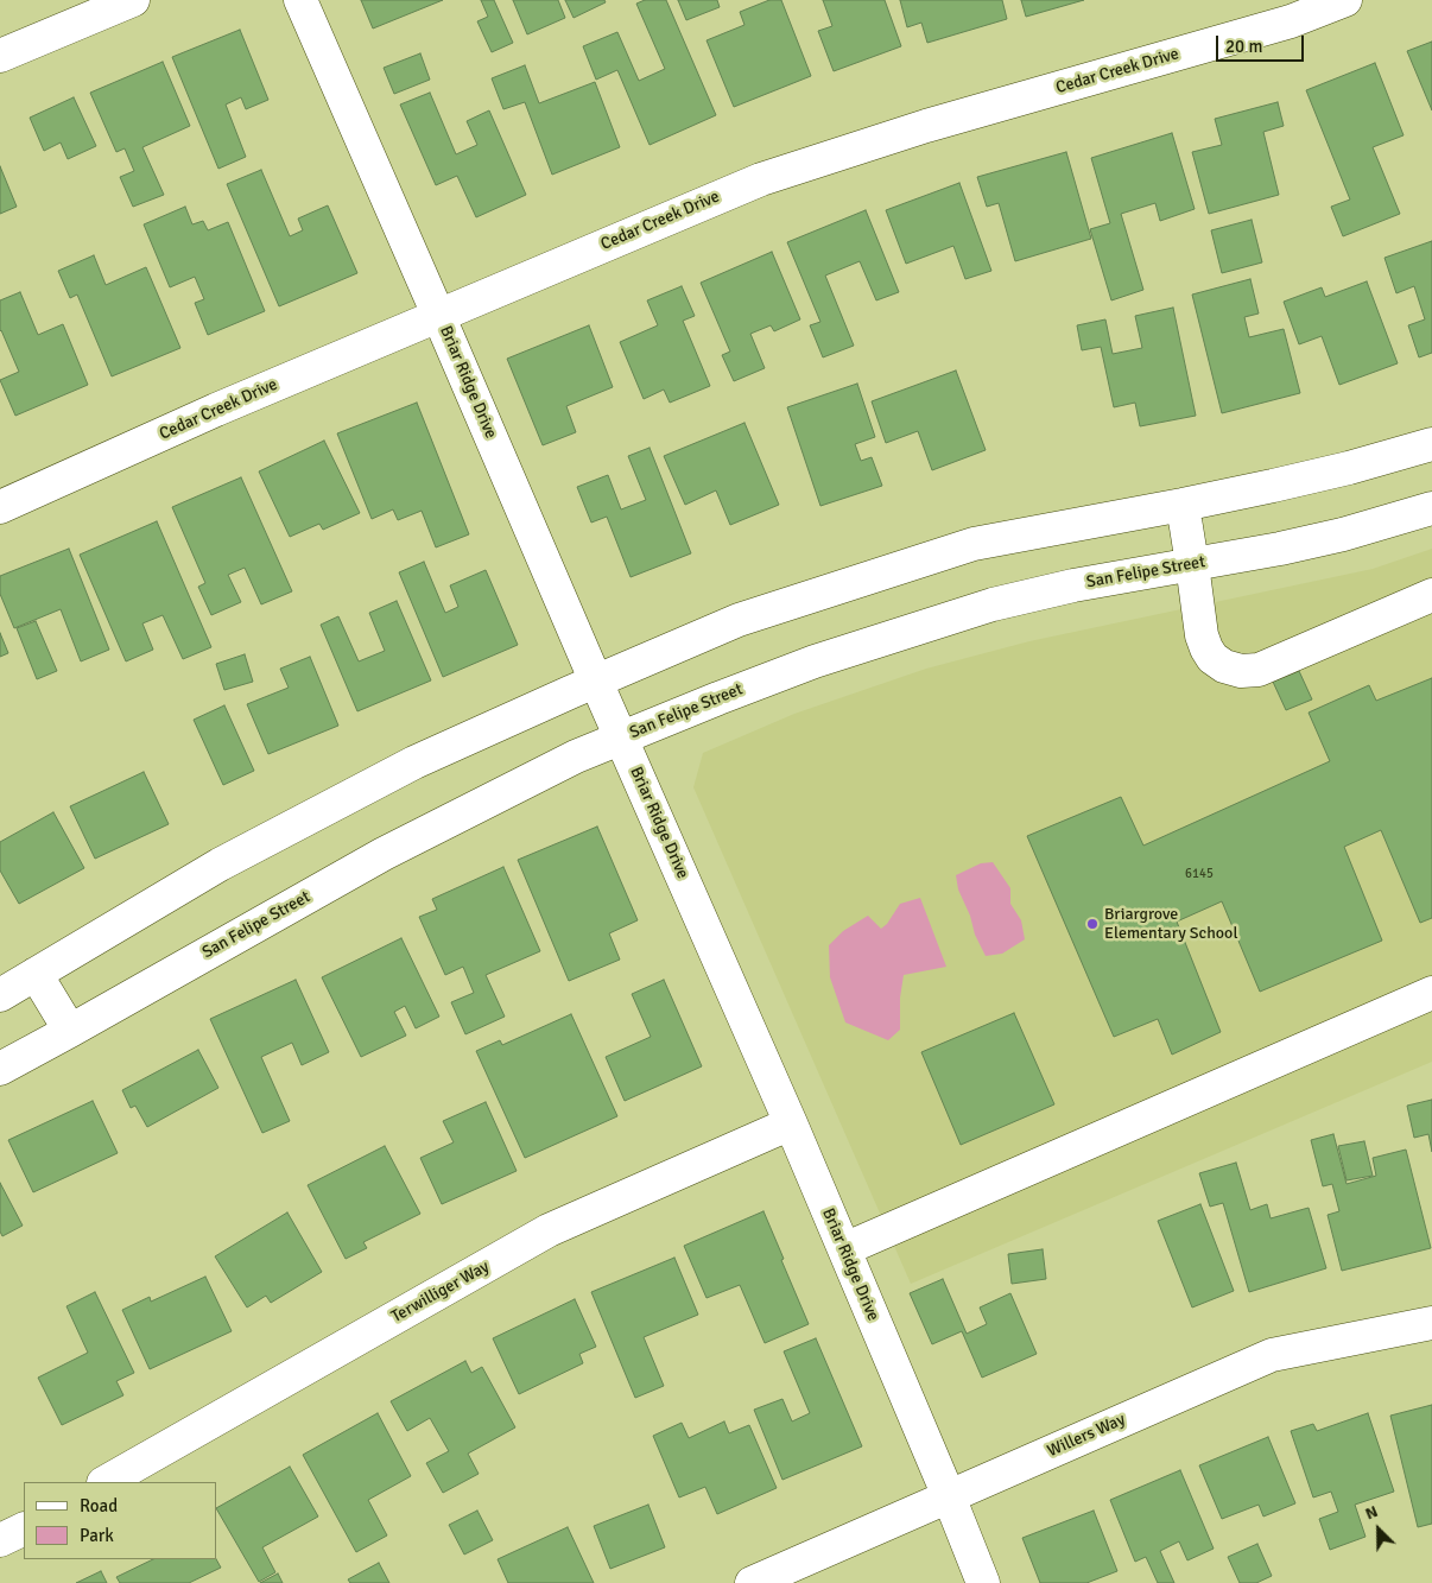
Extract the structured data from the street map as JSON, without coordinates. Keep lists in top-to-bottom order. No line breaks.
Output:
{"streets":{"street":["Cedar Creek Drive","Briar Ridge Drive","San Felipe Street","Terwilliger Way","Willers Way"]},"crossings":[["Cedar Creek Drive","Briar Ridge Drive"],["Briar Ridge Drive","San Felipe Street"],["Briar Ridge Drive","Terwilliger Way"],["Briar Ridge Drive","Willers Way"]],"places":["Briargrove Elementary School"],"house_numbers":["6145"],"legend":["Road","Park"],"scale_bar":"20 m","north":"top left"}
